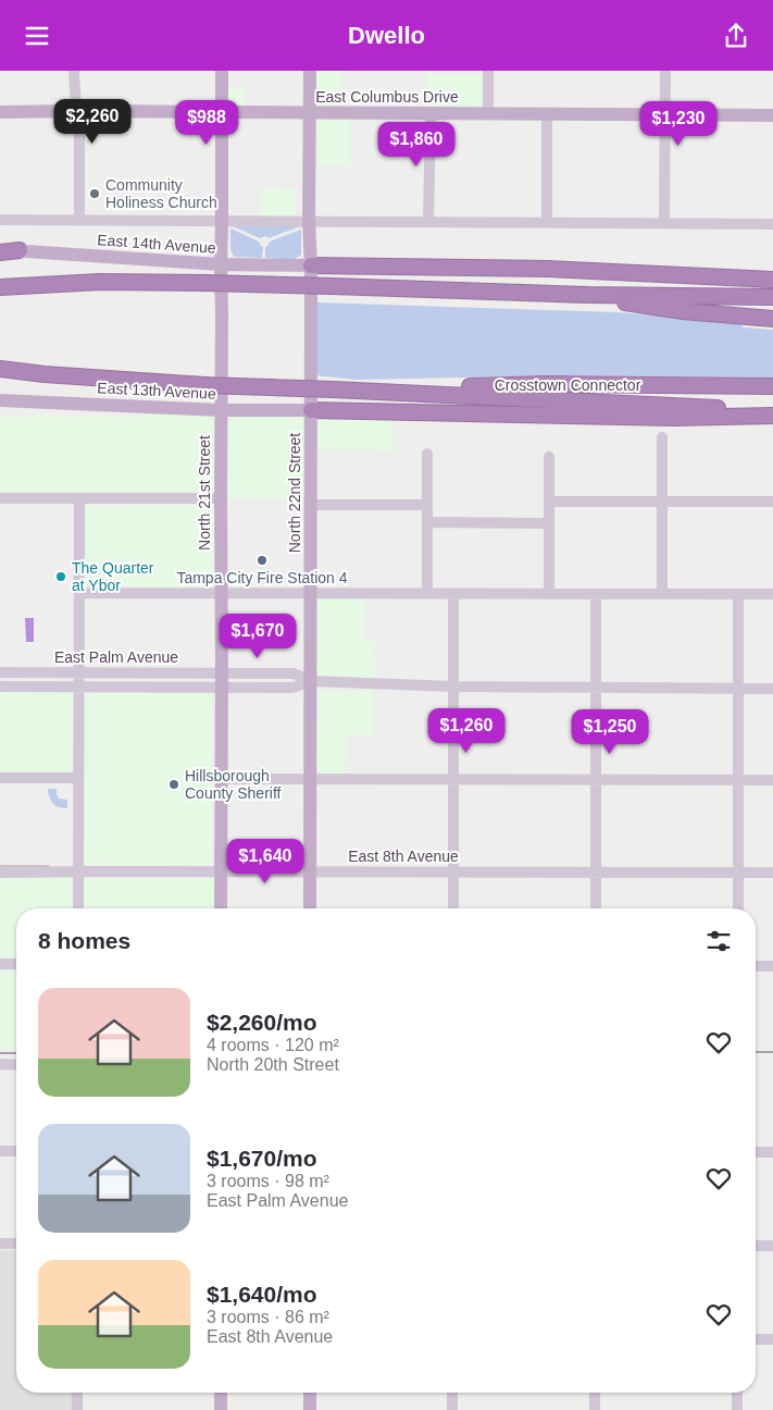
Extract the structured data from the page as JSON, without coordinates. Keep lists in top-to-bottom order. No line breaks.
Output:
{"streets":{"highway":["Crosstown Connector"],"main road":["East Columbus Drive","East 14th Avenue","East 13th Avenue","North 21st Street","North 22nd Street"],"street":["East Palm Avenue","East 8th Avenue"]},"crossings":[["East Columbus Drive","North 21st Street"],["East Columbus Drive","North 22nd Street"],["East 14th Avenue","North 21st Street"],["East 14th Avenue","North 22nd Street"],["East 13th Avenue","North 21st Street"],["East 13th Avenue","North 22nd Street"],["North 21st Street","East Palm Avenue"],["North 21st Street","East 8th Avenue"],["North 22nd Street","East Palm Avenue"],["North 22nd Street","East 8th Avenue"]],"places":["Community Holiness Church","Tampa City Fire Station 4","The Quarter at Ybor","Hillsborough County Sheriff"],"page":{"header":"Dwello","price":["$2,260","$988","$1,230","$1,860","$1,670","$1,260","$1,250","$1,640"],"heading":"8 homes","list":[{"name":"$2,260/mo","note":"4 rooms · 120 m² · North 20th Street"},{"name":"$1,670/mo","note":"3 rooms · 98 m² · East Palm Avenue"},{"name":"$1,640/mo","note":"3 rooms · 86 m² · East 8th Avenue"}]}}
